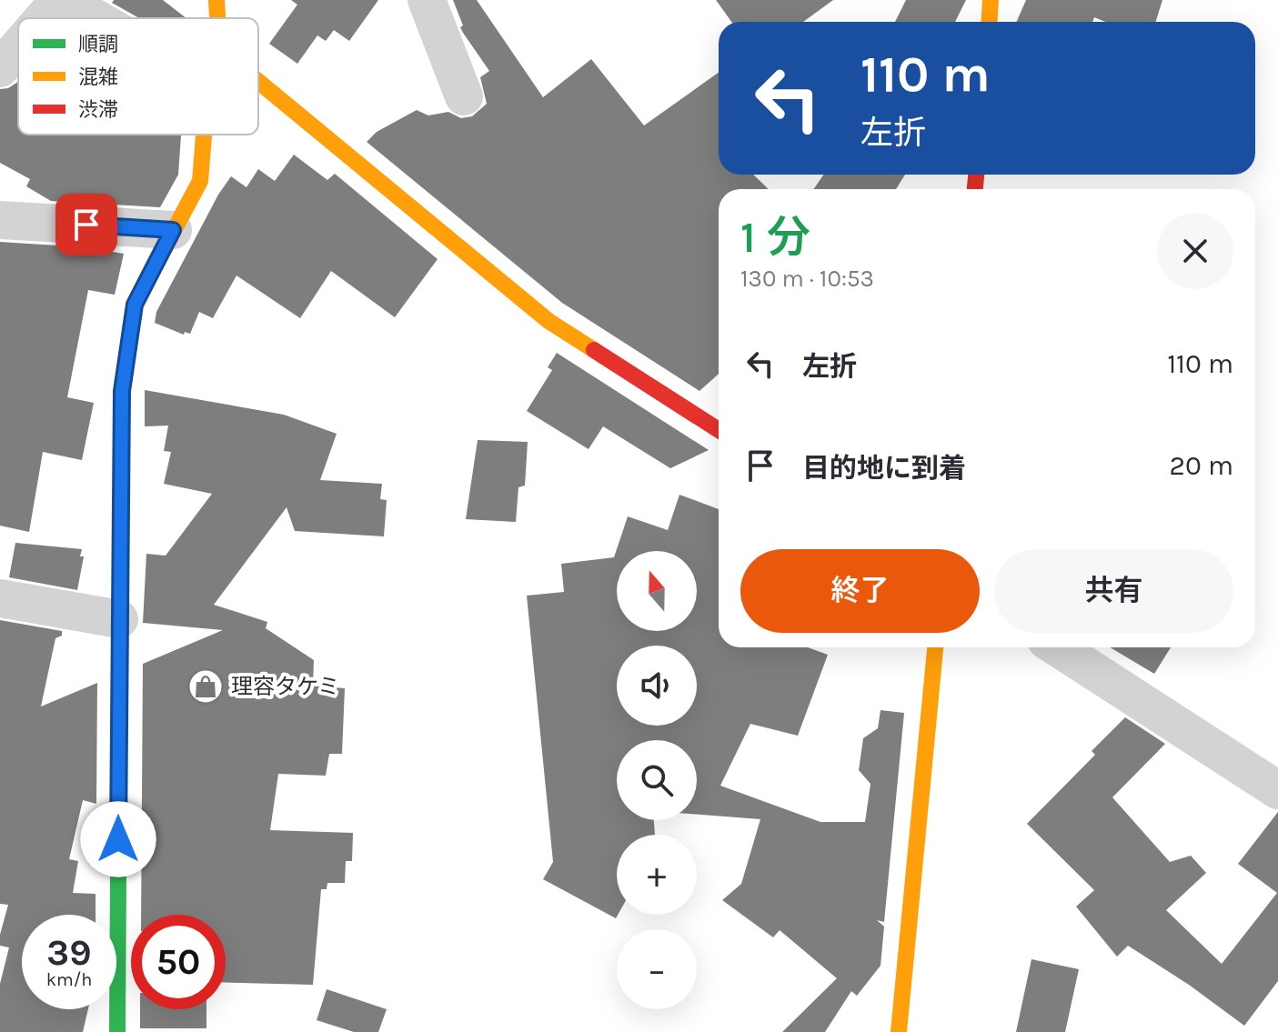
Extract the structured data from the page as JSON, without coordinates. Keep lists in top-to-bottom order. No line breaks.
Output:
{"places":{"shop":["理容タケミ"]},"legend":["順調","混雑","渋滞"],"north":"top","page":{"turn":["110 m","左折"],"heading":["1 分","130 m · 10:53"],"list":[{"name":"左折","value":"110 m"},{"name":"目的地に到着","value":"20 m"}],"buttons":["終了","共有"],"map_buttons":["+","−"],"speed":"39 km/h","limit":"50"}}
